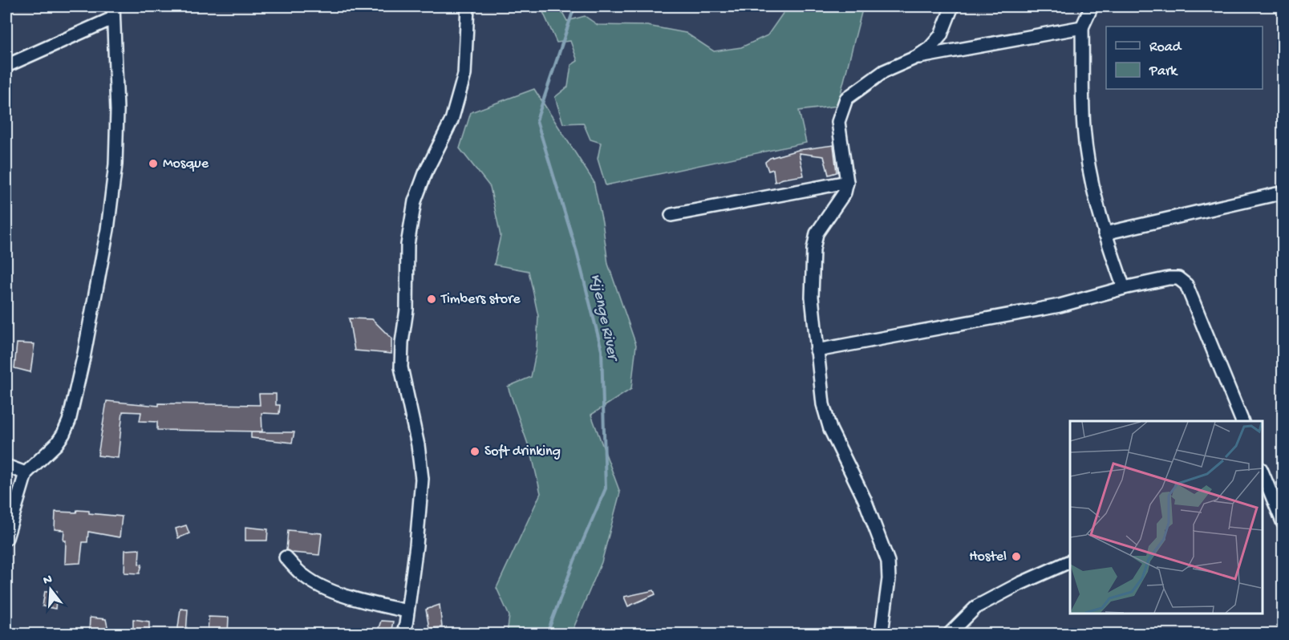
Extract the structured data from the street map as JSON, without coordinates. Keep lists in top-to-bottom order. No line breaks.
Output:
{"water":["Kijenge River"],"places":["Mosque","Timbers store","Soft drinking","Hostel"],"legend":["Road","Park"],"north":"top"}
